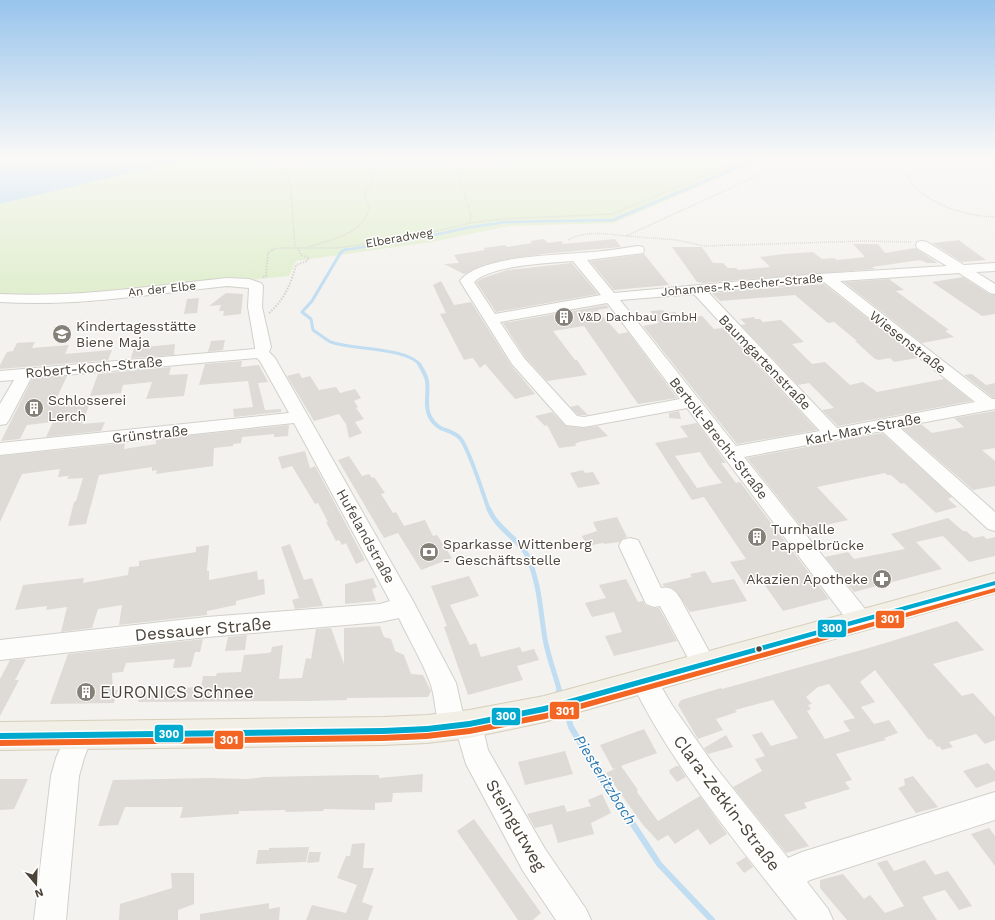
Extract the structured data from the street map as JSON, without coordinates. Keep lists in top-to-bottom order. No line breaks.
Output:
{"streets":{"street":["Johannes-R.-Becher-Straße","An der Elbe","Wiesenstraße","Baumgartenstraße","Robert-Koch-Straße","Karl-Marx-Straße","Grünstraße","Bertolt-Brecht-Straße","Hufelandstraße","Dessauer Straße","Clara-Zetkin-Straße","Steingutweg"],"path":["Elberadweg"]},"crossings":[["Elberadweg","An der Elbe"],["Johannes-R.-Becher-Straße","Wiesenstraße"],["Johannes-R.-Becher-Straße","Baumgartenstraße"],["Johannes-R.-Becher-Straße","Bertolt-Brecht-Straße"],["Wiesenstraße","Karl-Marx-Straße"],["Baumgartenstraße","Karl-Marx-Straße"],["Robert-Koch-Straße","Hufelandstraße"],["Karl-Marx-Straße","Bertolt-Brecht-Straße"],["Grünstraße","Hufelandstraße"],["Hufelandstraße","Dessauer Straße"],["Hufelandstraße","Steingutweg"]],"water":["Piesteritzbach"],"places":{"building":["V&D Dachbau GmbH","Schlosserei Lerch","Turnhalle Pappelbrücke","EURONICS Schnee"],"school or university":["Kindertagesstätte Biene Maja"],"bank":["Sparkasse Wittenberg - Geschäftsstelle"],"pharmacy":["Akazien Apotheke"]},"lines":["transit line 300","transit line 301"],"north":"bottom"}
